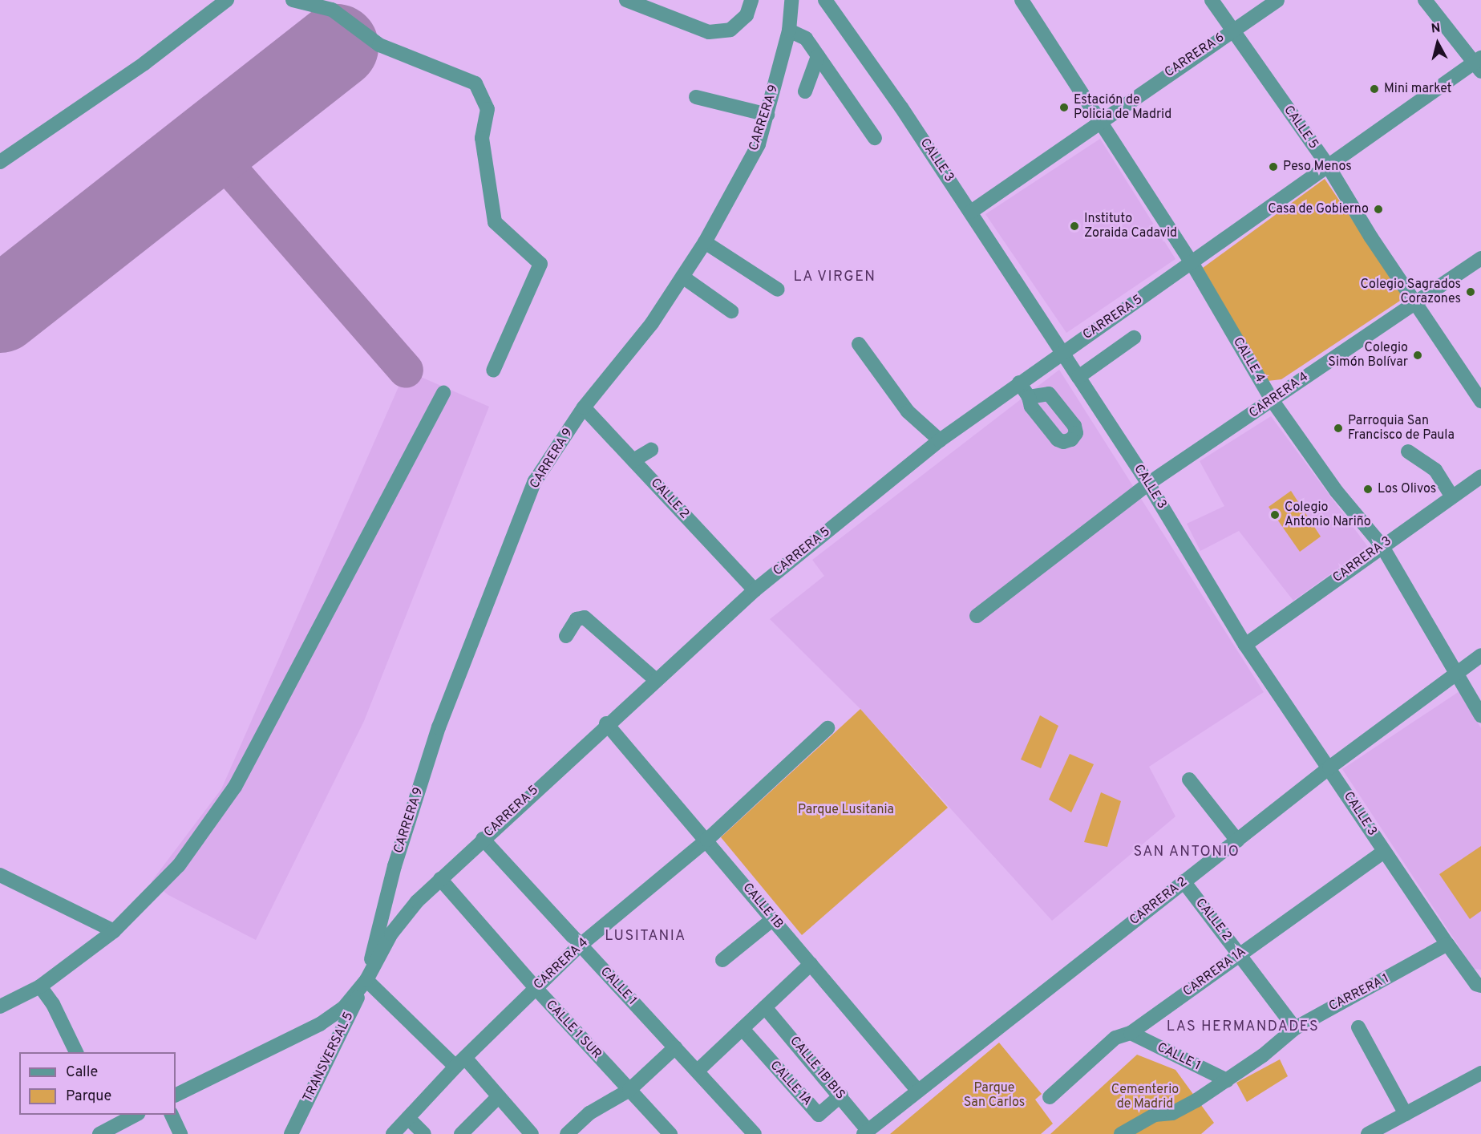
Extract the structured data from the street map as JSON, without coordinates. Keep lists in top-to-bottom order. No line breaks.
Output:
{"streets":{"street":["CARRERA 6","CARRERA 9","CALLE 5","CALLE 3","CARRERA 5","CALLE 4","CARRERA 4","CALLE 2","CARRERA 3","CARRERA 2","CALLE 1B","CARRERA 1A","CALLE 1","CARRERA 1","CALLE 1 SUR","TRANSVERSAL 5","CALLE 1B BIS","CALLE 1A"]},"crossings":[["CARRERA 6","CALLE 5"],["CARRERA 6","CALLE 3"],["CARRERA 6","CALLE 4"],["CARRERA 9","CARRERA 5"],["CARRERA 9","CALLE 2"],["CARRERA 9","TRANSVERSAL 5"],["CALLE 5","CARRERA 5"],["CALLE 5","CARRERA 4"],["CALLE 3","CARRERA 5"],["CALLE 3","CARRERA 4"],["CALLE 3","CARRERA 3"],["CALLE 3","CARRERA 2"],["CALLE 3","CARRERA 1A"],["CALLE 3","CARRERA 1"],["CARRERA 5","CALLE 4"],["CARRERA 5","CALLE 2"],["CARRERA 5","CALLE 1B"],["CARRERA 5","CALLE 1"],["CARRERA 5","CALLE 1 SUR"],["CARRERA 5","TRANSVERSAL 5"],["CALLE 4","CARRERA 4"],["CALLE 4","CARRERA 3"],["CALLE 4","CARRERA 2"],["CARRERA 4","CALLE 1B"],["CARRERA 4","CALLE 1"],["CARRERA 4","CALLE 1 SUR"],["CALLE 2","CARRERA 2"],["CALLE 2","CARRERA 1A"],["CALLE 2","CARRERA 1"],["CARRERA 2","CALLE 1B"],["CARRERA 2","CALLE 1B BIS"],["CARRERA 1A","CALLE 1"],["CALLE 1","CARRERA 1"],["CALLE 1B BIS","CALLE 1A"]],"districts":["LA VIRGEN","SAN ANTONIO","LUSITANIA","LAS HERMANDADES"],"parks":["Parque Lusitania","Parque San Carlos","Cementerio de Madrid"],"places":["Mini market","Estación de Policia de Madrid","Peso Menos","Casa de Gobierno","Instituto Zoraida Cadavid","Colegio Sagrados Corazones","Colegio Simón Bolívar","Parroquia San Francisco de Paula","Los Olivos","Colegio Antonio Nariño"],"legend":["Calle","Parque"],"north":"top"}
